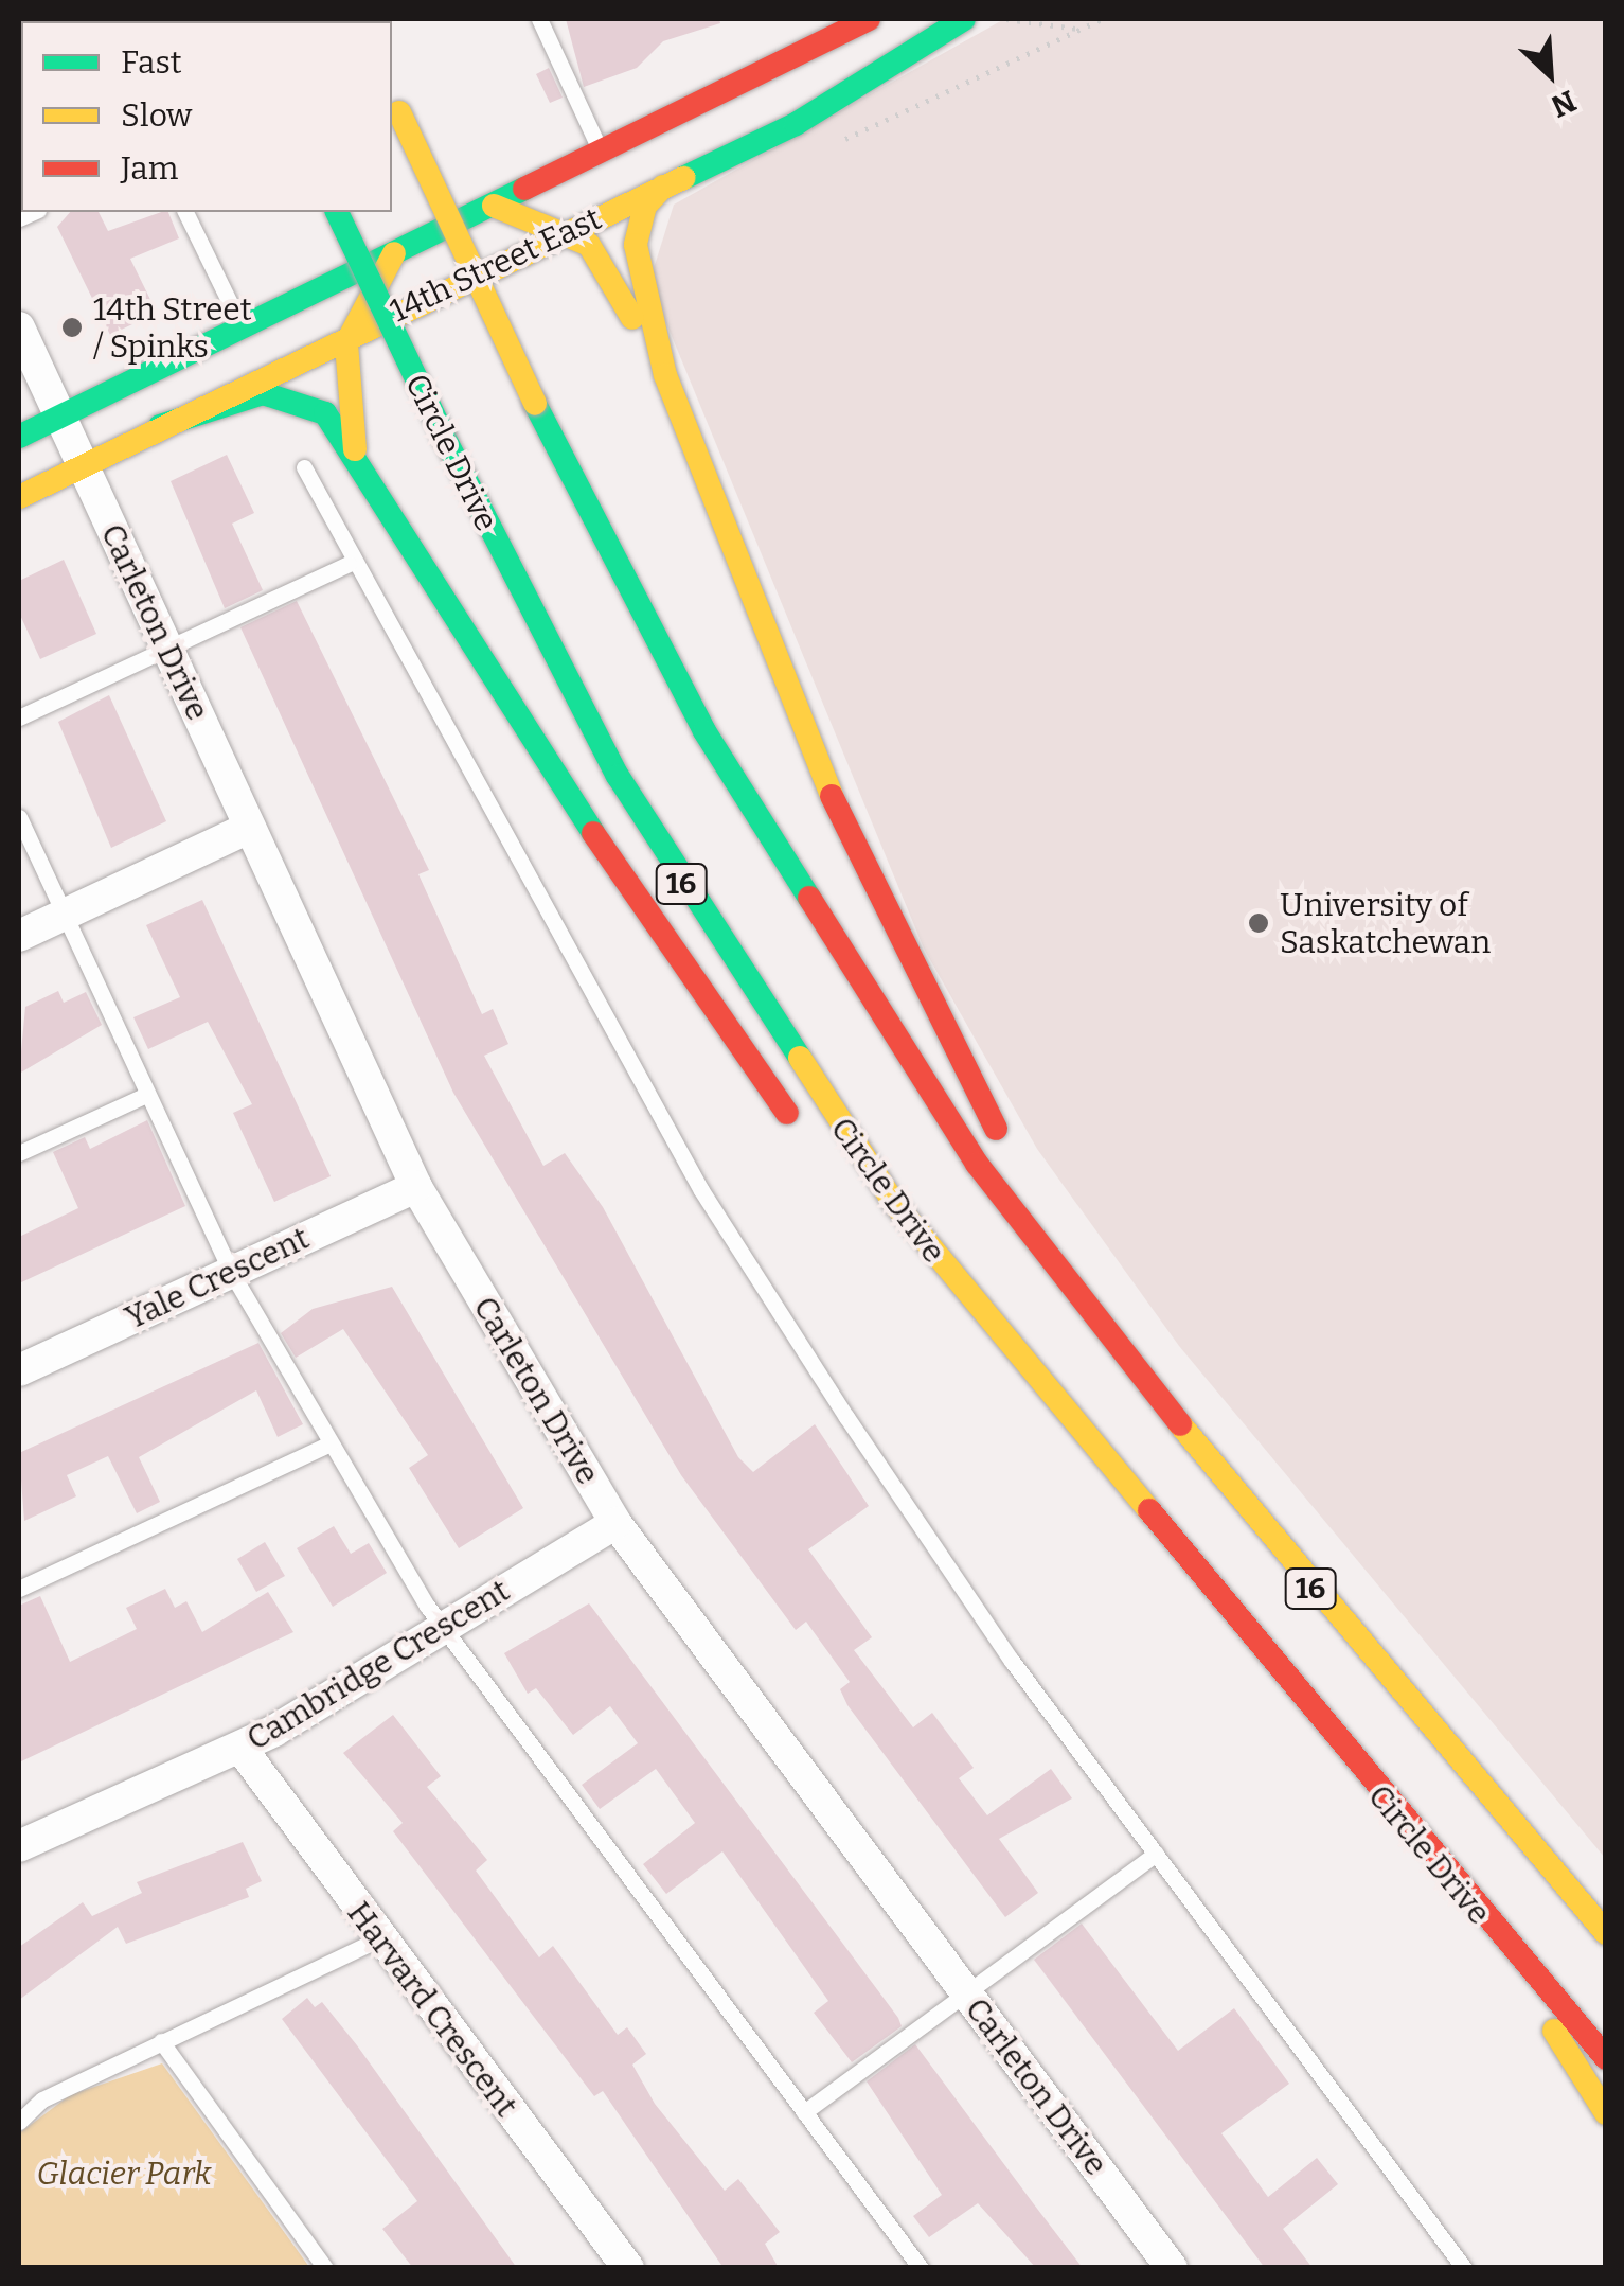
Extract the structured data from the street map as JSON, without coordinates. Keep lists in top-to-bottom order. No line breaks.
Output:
{"streets":{"main road":["14th Street East","Circle Drive","16"],"street":["Carleton Drive","Yale Crescent","Cambridge Crescent","Harvard Crescent"]},"crossings":[["14th Street East","Carleton Drive"],["Carleton Drive","Yale Crescent"],["Carleton Drive","Cambridge Crescent"],["Cambridge Crescent","Harvard Crescent"]],"parks":["Glacier Park"],"places":["14th Street / Spinks","University of Saskatchewan"],"legend":["Fast","Slow","Jam"],"north":"bottom right"}
